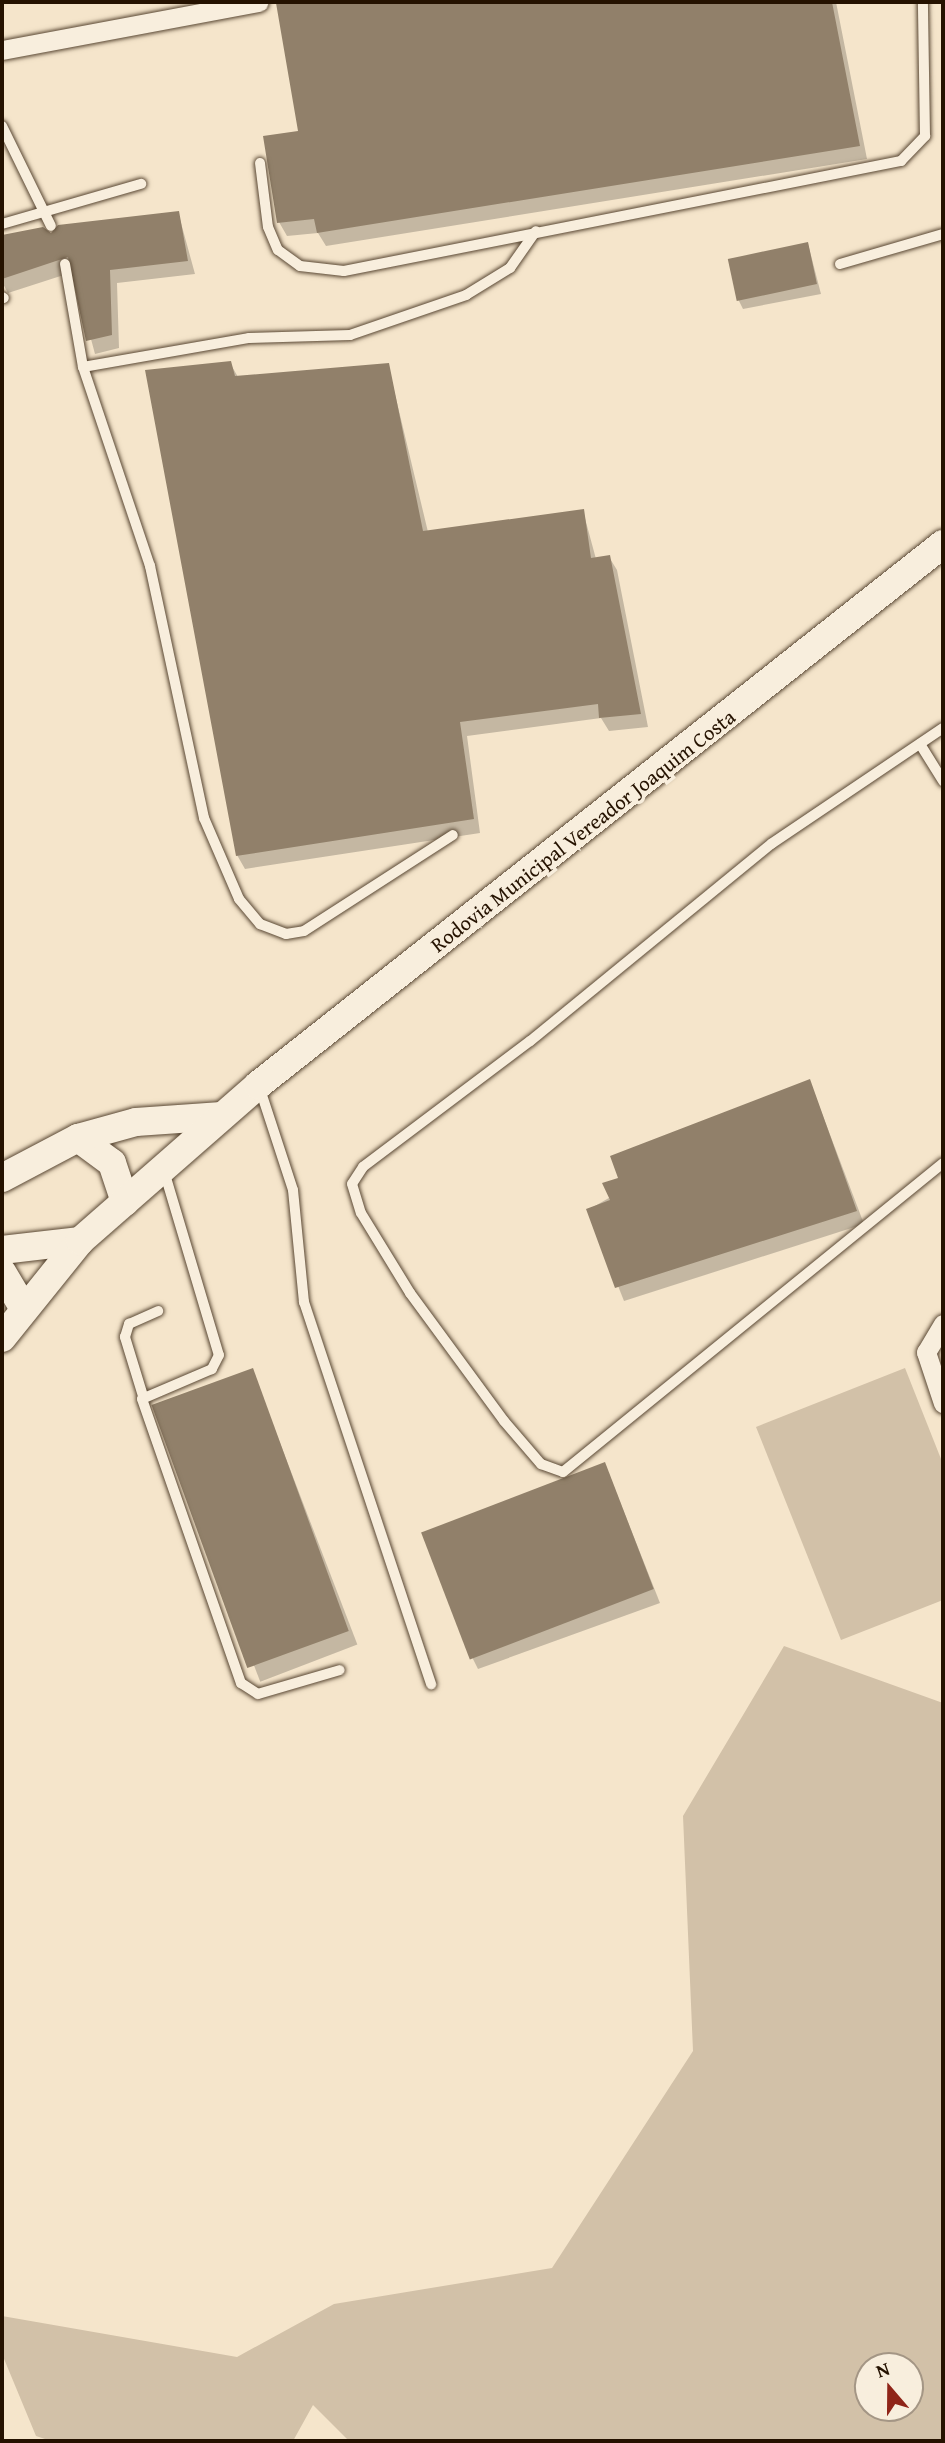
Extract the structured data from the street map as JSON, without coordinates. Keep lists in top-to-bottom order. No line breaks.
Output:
{"streets":{"main road":["Rodovia Municipal Vereador Joaquim Costa"]},"north":"top"}
